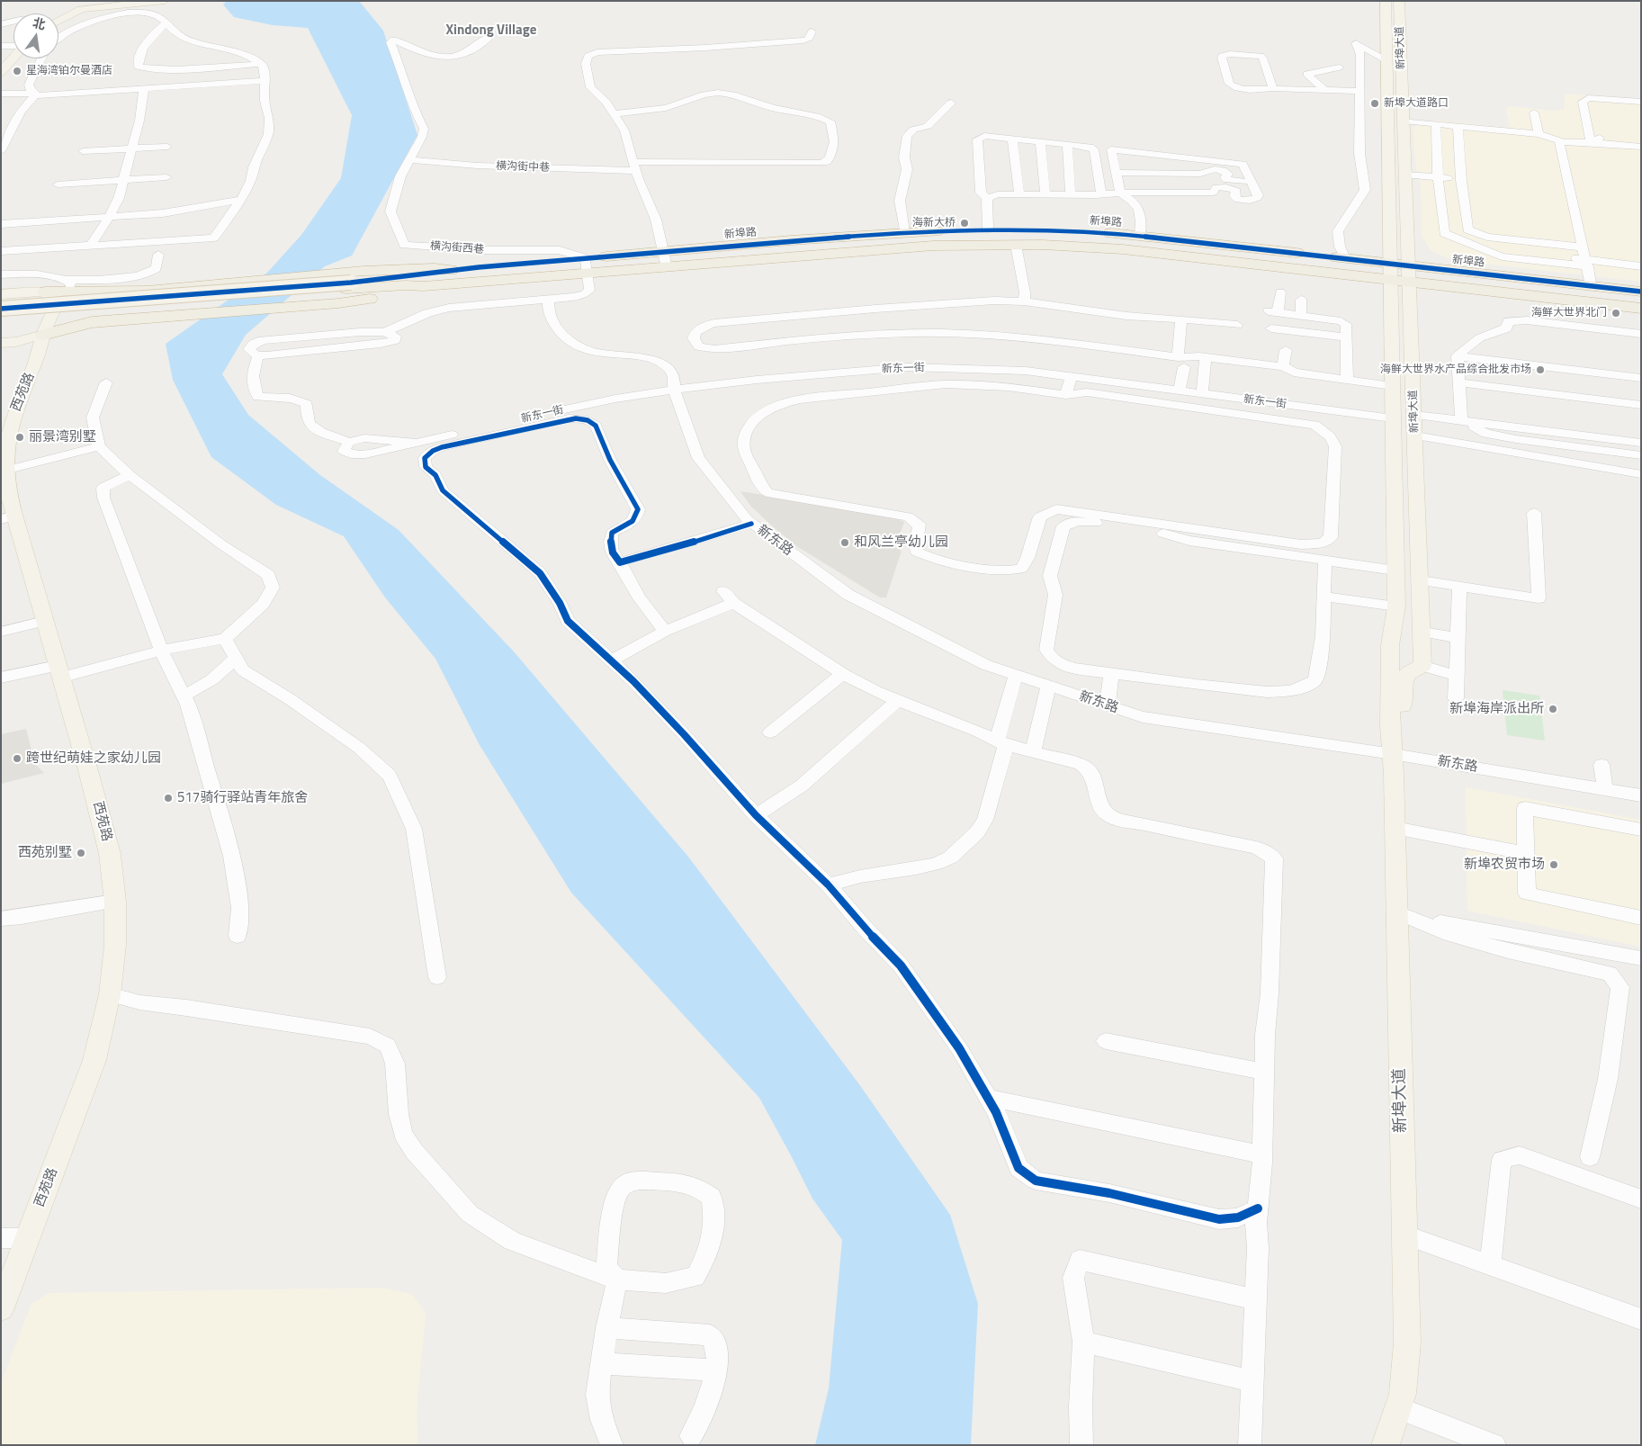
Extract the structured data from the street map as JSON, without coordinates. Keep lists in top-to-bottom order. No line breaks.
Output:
{"streets":{"highway":["新埠路"],"main road":["新埠大道","西苑路"],"street":["横沟街中巷","横沟街西巷","新东一街","新东路"]},"crossings":[["新埠大道","新埠路"],["新埠大道","新东一街"],["新埠大道","新东路"],["横沟街中巷","横沟街西巷"],["新埠路","横沟街西巷"],["新东一街","新东路"]],"districts":["Xindong Village"],"places":["星海湾铂尔曼酒店","新埠大道路口","海新大桥","海鲜大世界北门","海鲜大世界水产品综合批发市场","丽景湾别墅","和风兰亭幼儿园","新埠海岸派出所","跨世纪萌娃之家幼儿园","517骑行驿站青年旅舍","西苑别墅","新埠农贸市场"],"north":"top"}
